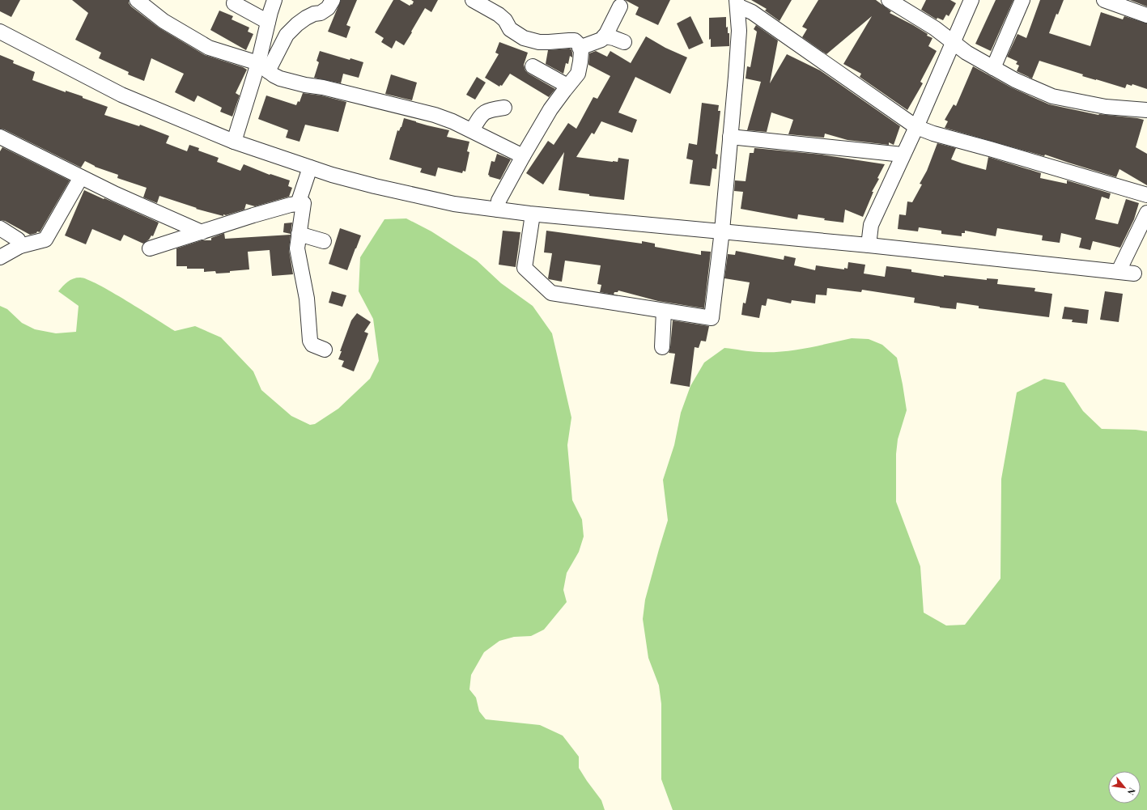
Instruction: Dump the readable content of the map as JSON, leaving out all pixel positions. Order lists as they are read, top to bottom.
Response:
{
  "north": "bottom right"
}
